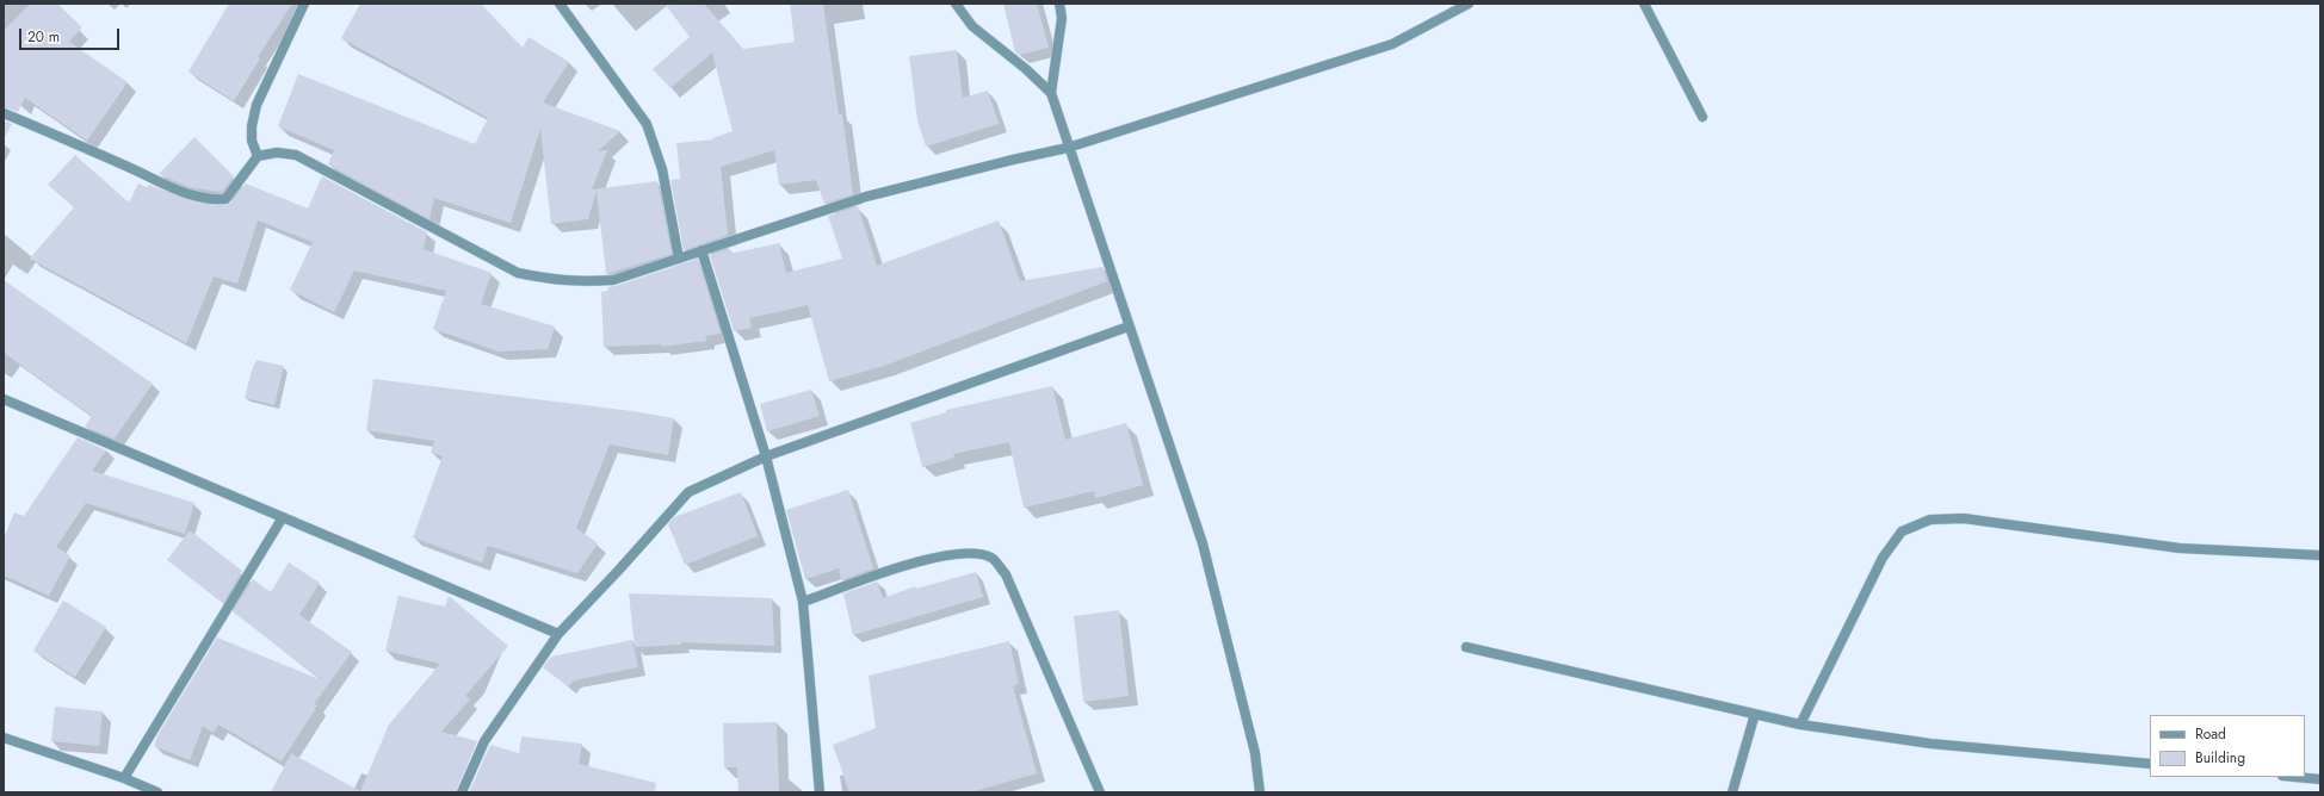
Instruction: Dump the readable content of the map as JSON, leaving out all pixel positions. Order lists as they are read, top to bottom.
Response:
{
  "legend": ["Road", "Building"],
  "scale_bar": "20 m"
}
